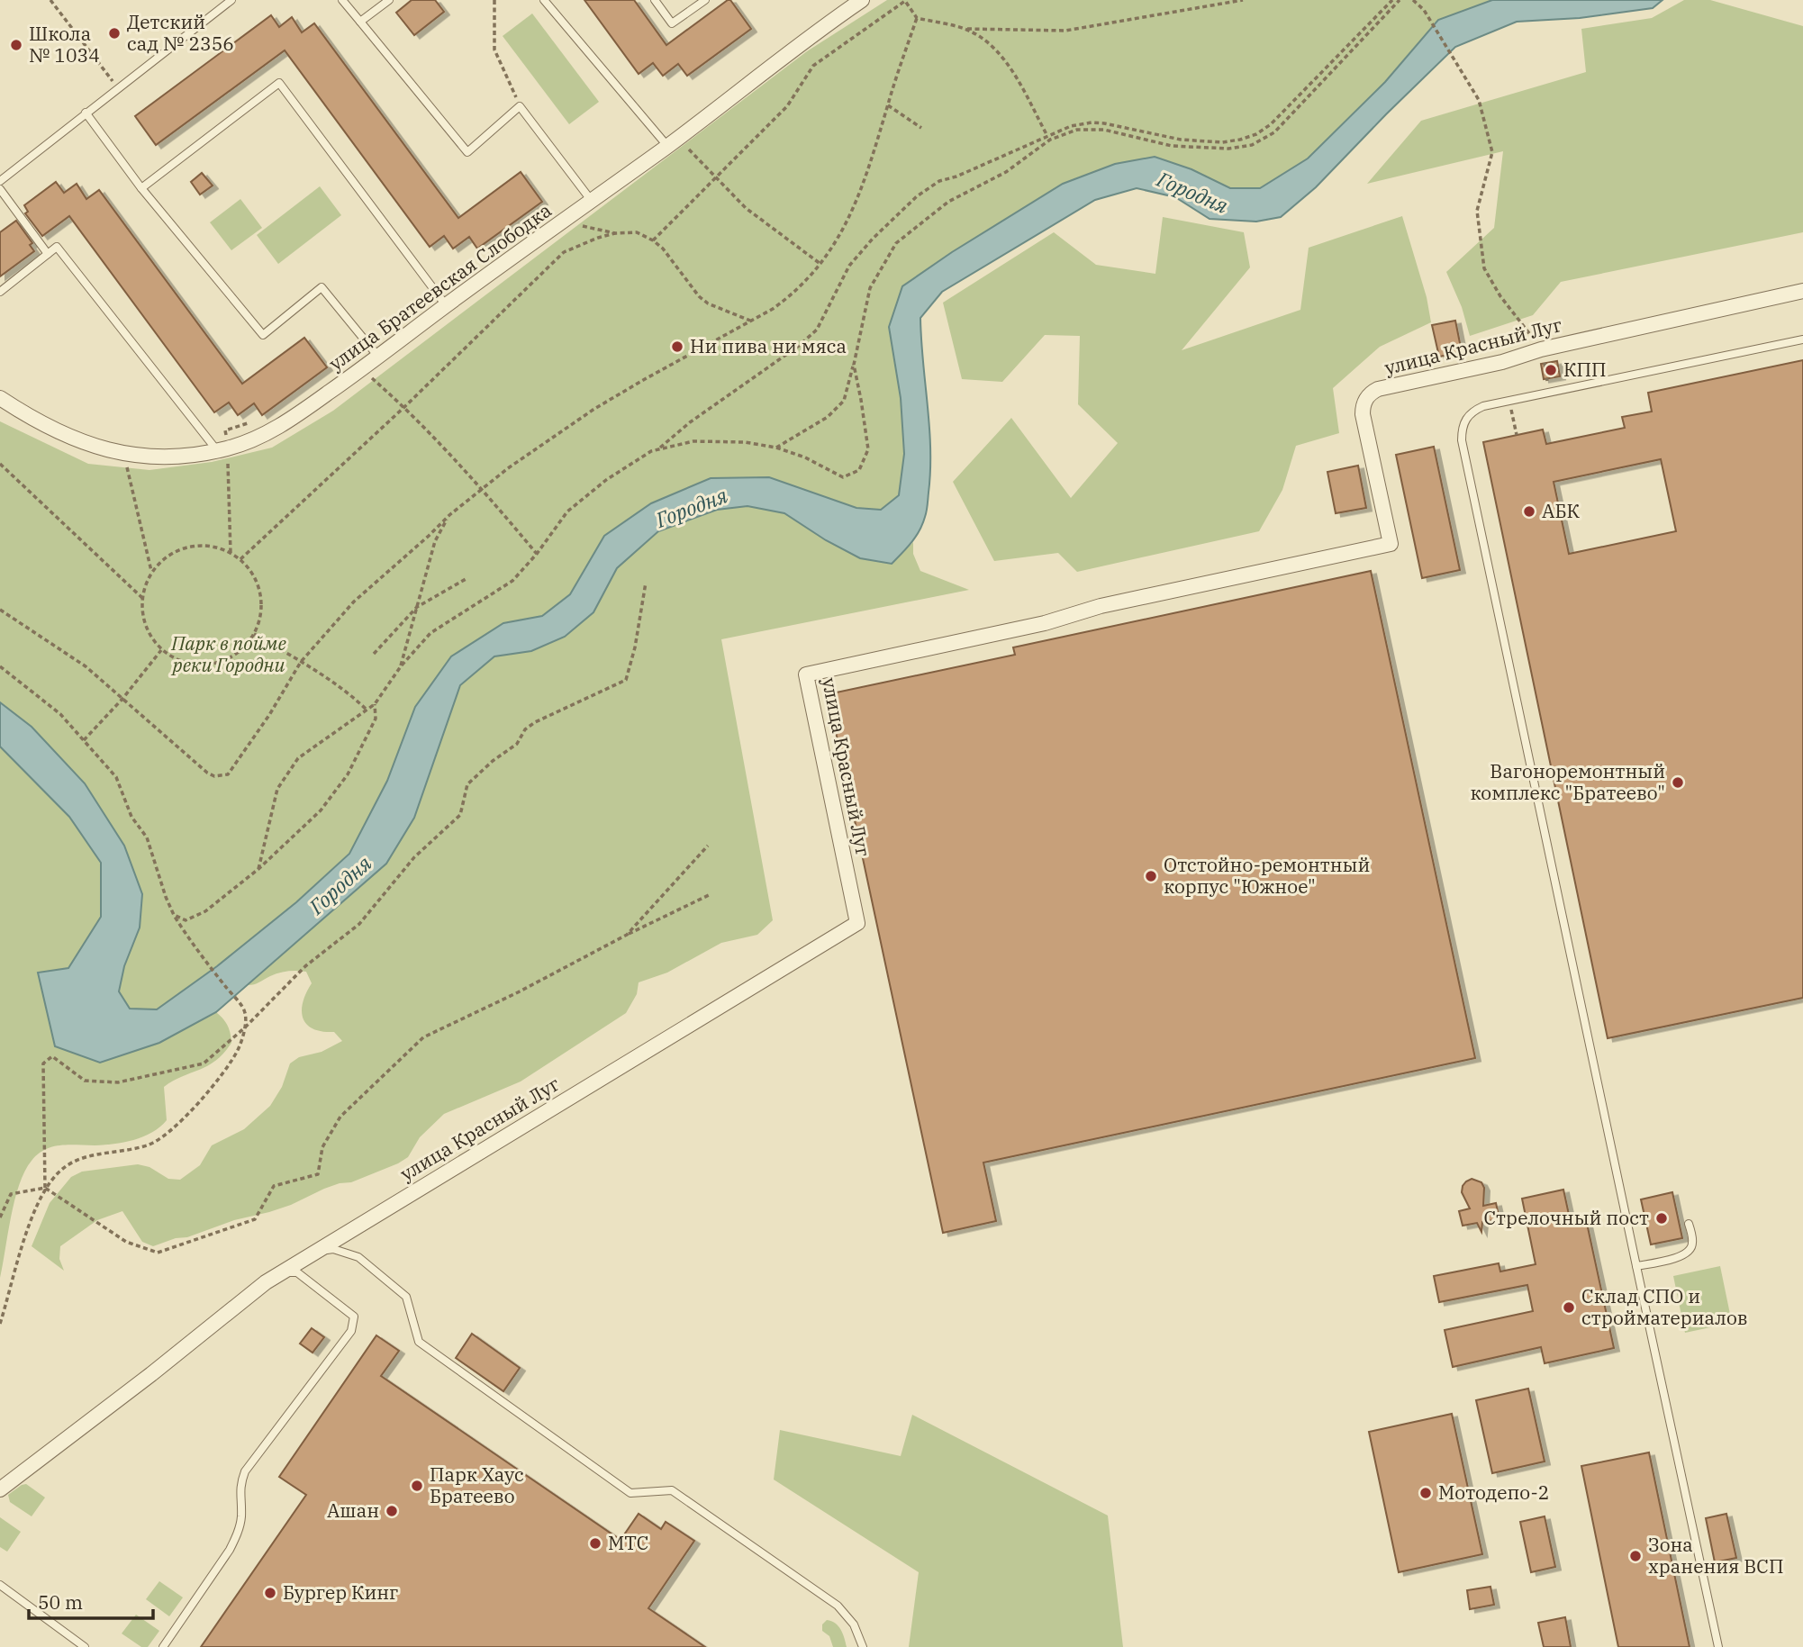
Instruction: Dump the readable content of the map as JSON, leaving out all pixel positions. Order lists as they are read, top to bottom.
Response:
{
  "streets": {
    "street": ["улица Братеевская Слободка", "улица Красный Луг"]
  },
  "water": ["Городня"],
  "parks": ["Парк в пойме реки Городни"],
  "places": [
    "Детский сад № 2356",
    "Школа № 1034",
    "Ни пива ни мяса",
    "КПП",
    "АБК",
    "Вагоноремонтный комплекс \"Братеево\"",
    "Отстойно-ремонтный корпус \"Южное\"",
    "Стрелочный пост",
    "Склад СПО и стройматериалов",
    "Парк Хаус Братеево",
    "Мотодепо-2",
    "Ашан",
    "МТС",
    "Зона хранения ВСП",
    "Бургер Кинг"
  ],
  "scale_bar": "50 m"
}
